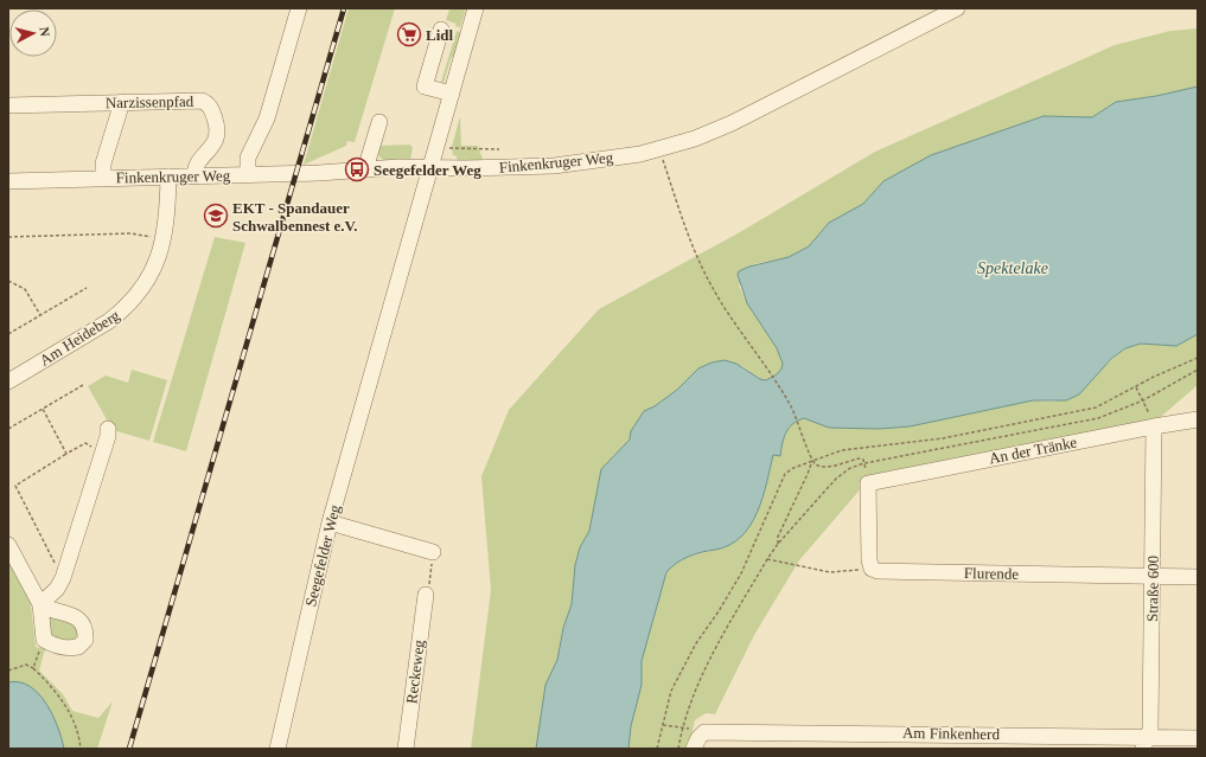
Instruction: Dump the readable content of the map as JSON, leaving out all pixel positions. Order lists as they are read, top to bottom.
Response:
{
  "streets": {
    "street": [
      "Narzissenpfad",
      "Finkenkruger Weg",
      "Am Heideberg",
      "An der Tränke",
      "Seegefelder Weg",
      "Flurende",
      "Straße 600",
      "Reckeweg",
      "Am Finkenherd"
    ]
  },
  "crossings": [
    ["Narzissenpfad", "Finkenkruger Weg"],
    ["Finkenkruger Weg", "Am Heideberg"],
    ["Finkenkruger Weg", "Seegefelder Weg"],
    ["An der Tränke", "Straße 600"],
    ["Flurende", "Straße 600"],
    ["Straße 600", "Am Finkenherd"]
  ],
  "water": ["Spektelake"],
  "places": {
    "supermarket": ["Lidl"],
    "bus stop": ["Seegefelder Weg"],
    "school or university": ["EKT - Spandauer Schwalbennest e.V."]
  },
  "north": "right"
}
